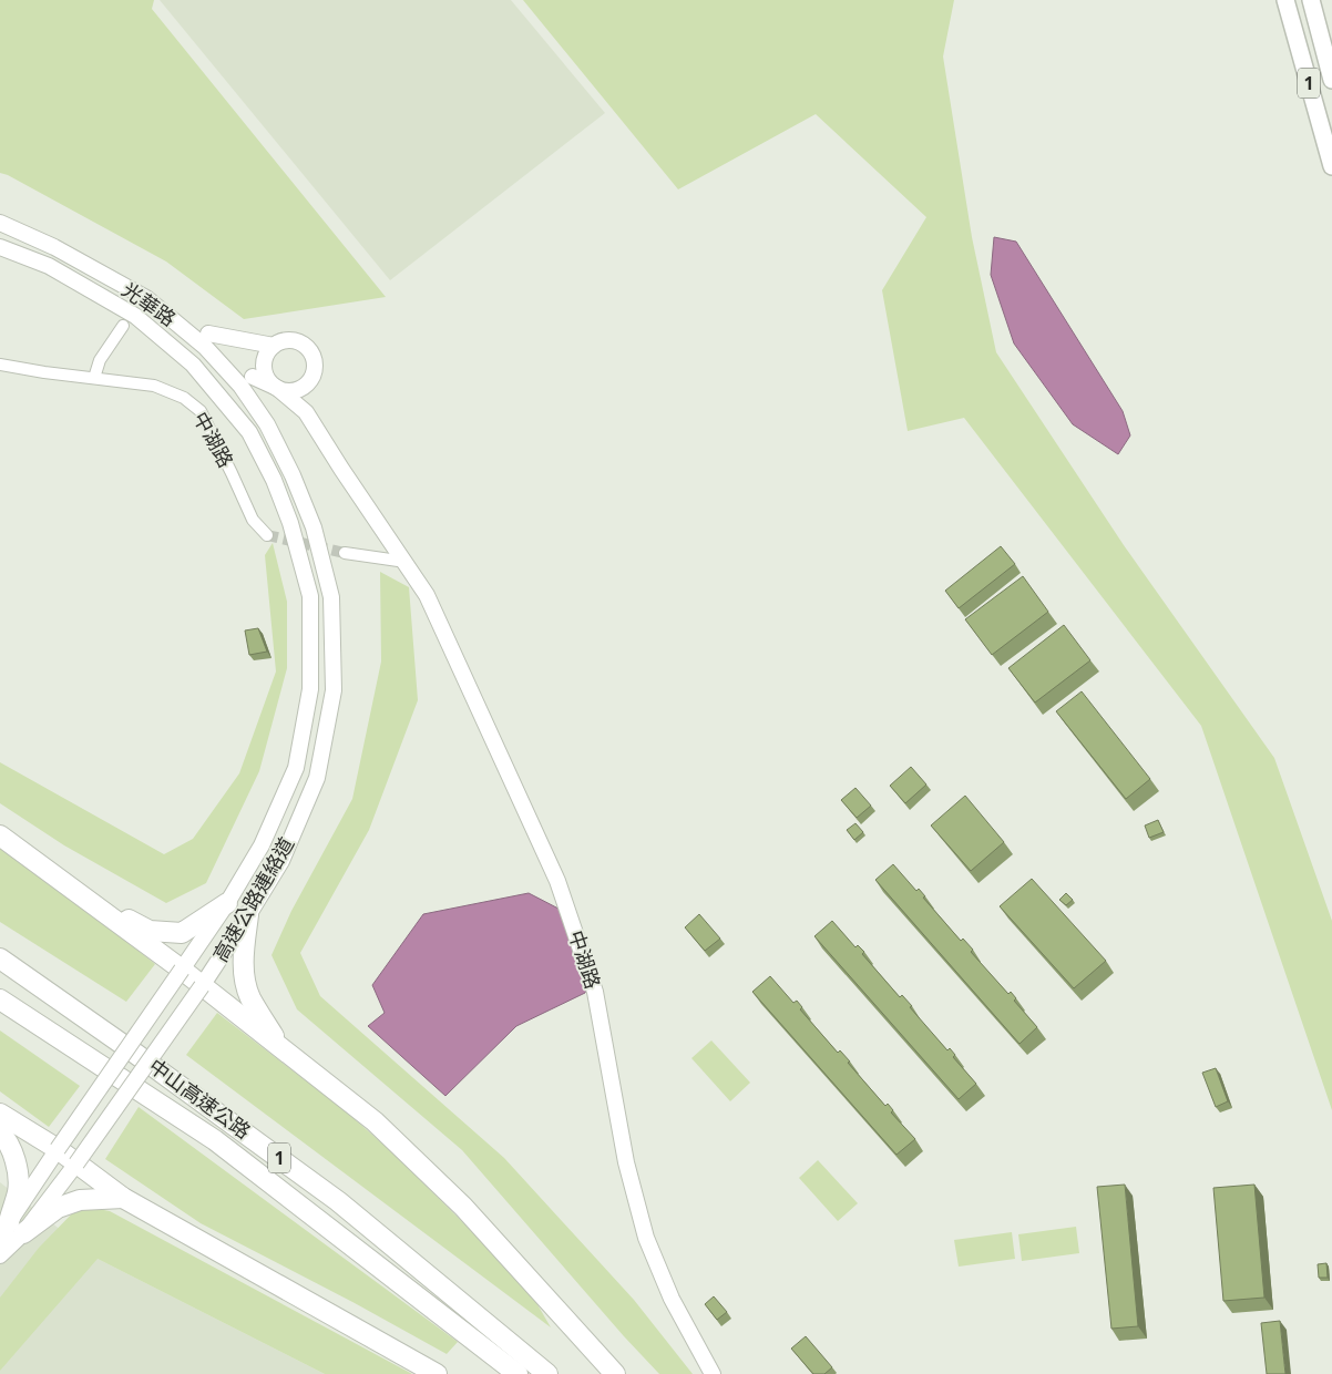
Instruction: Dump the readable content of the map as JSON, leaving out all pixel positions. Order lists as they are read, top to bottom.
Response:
{
  "streets": {
    "highway": ["1", "中山高速公路"],
    "street": ["光華路", "中湖路", "高速公路連絡道"]
  },
  "crossings": [
    ["光華路", "高速公路連絡道"]
  ]
}
